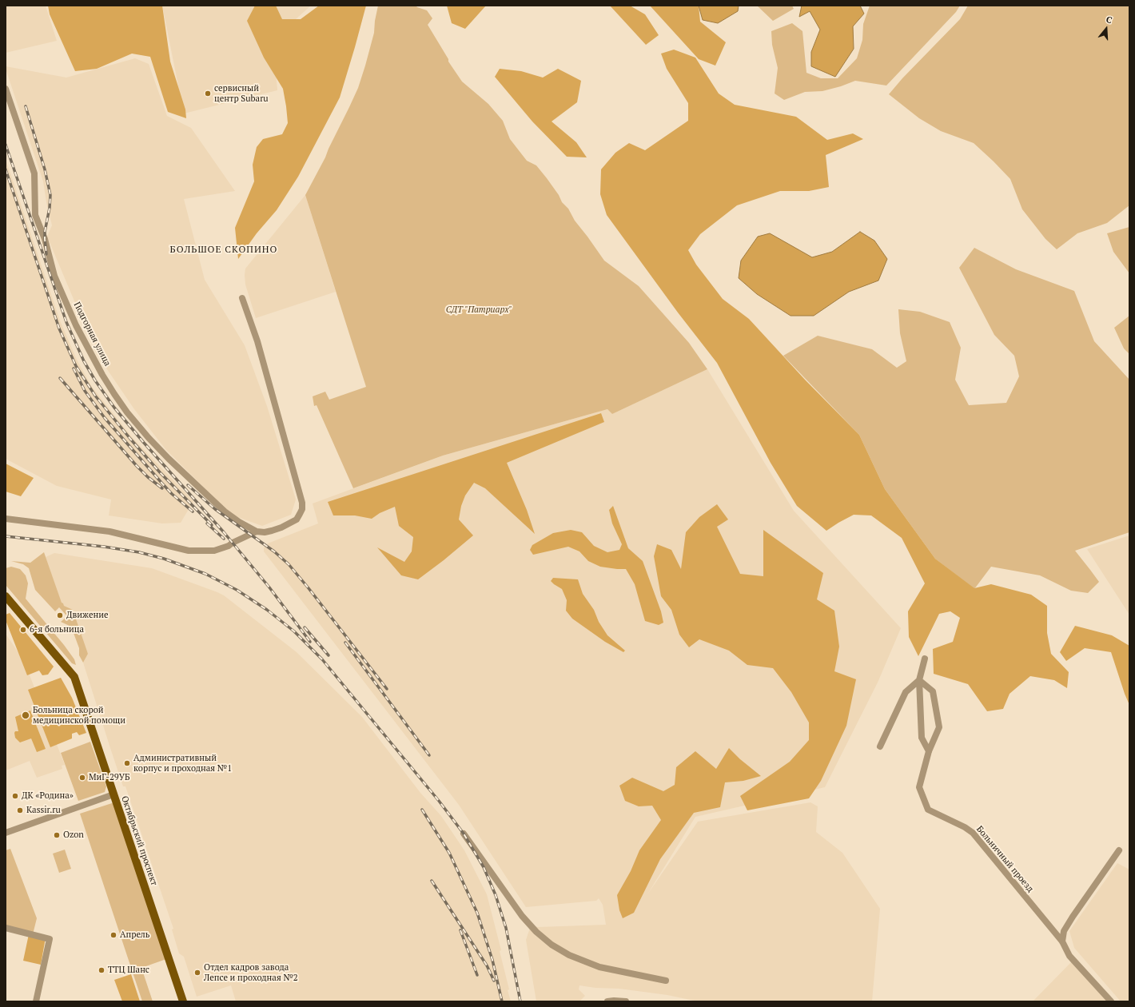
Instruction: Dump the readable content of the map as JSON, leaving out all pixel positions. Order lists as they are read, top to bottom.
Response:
{
  "streets": {
    "main road": ["Октябрьский проспект"],
    "street": ["Подгорная улица", "Больничный проезд"]
  },
  "districts": ["БОЛЬШОЕ СКОПИНО"],
  "parks": ["СДТ \"Патриарх\""],
  "places": [
    "сервисный центр Subaru",
    "Движение",
    "6-я больница",
    "Больница скорой медицинской помощи",
    "Административный корпус и проходная №1",
    "МиГ-29УБ",
    "ДК «Родина»",
    "Kassir.ru",
    "Ozon",
    "Апрель",
    "ТТЦ Шанс",
    "Отдел кадров завода Лепсе и проходная №2"
  ],
  "north": "top"
}
